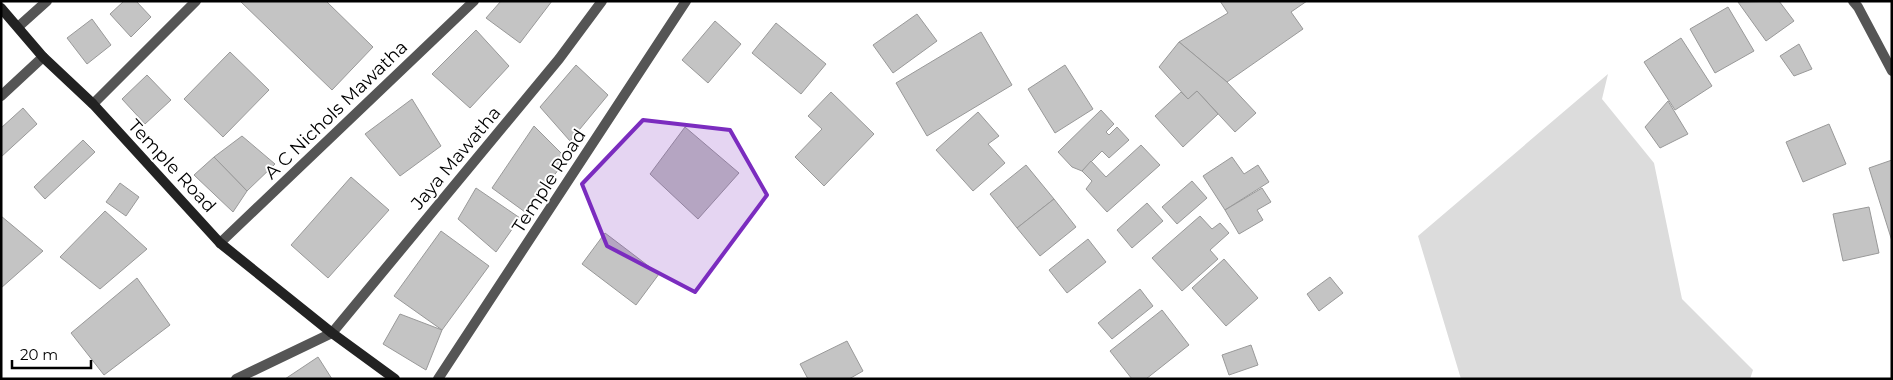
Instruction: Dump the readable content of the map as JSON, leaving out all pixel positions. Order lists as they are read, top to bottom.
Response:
{
  "streets": {
    "street": ["A C Nichols Mawatha", "Jaya Mawatha", "Temple Road"]
  },
  "crossings": [
    ["A C Nichols Mawatha", "Temple Road"],
    ["Jaya Mawatha", "Temple Road"]
  ],
  "scale_bar": "20 m"
}
